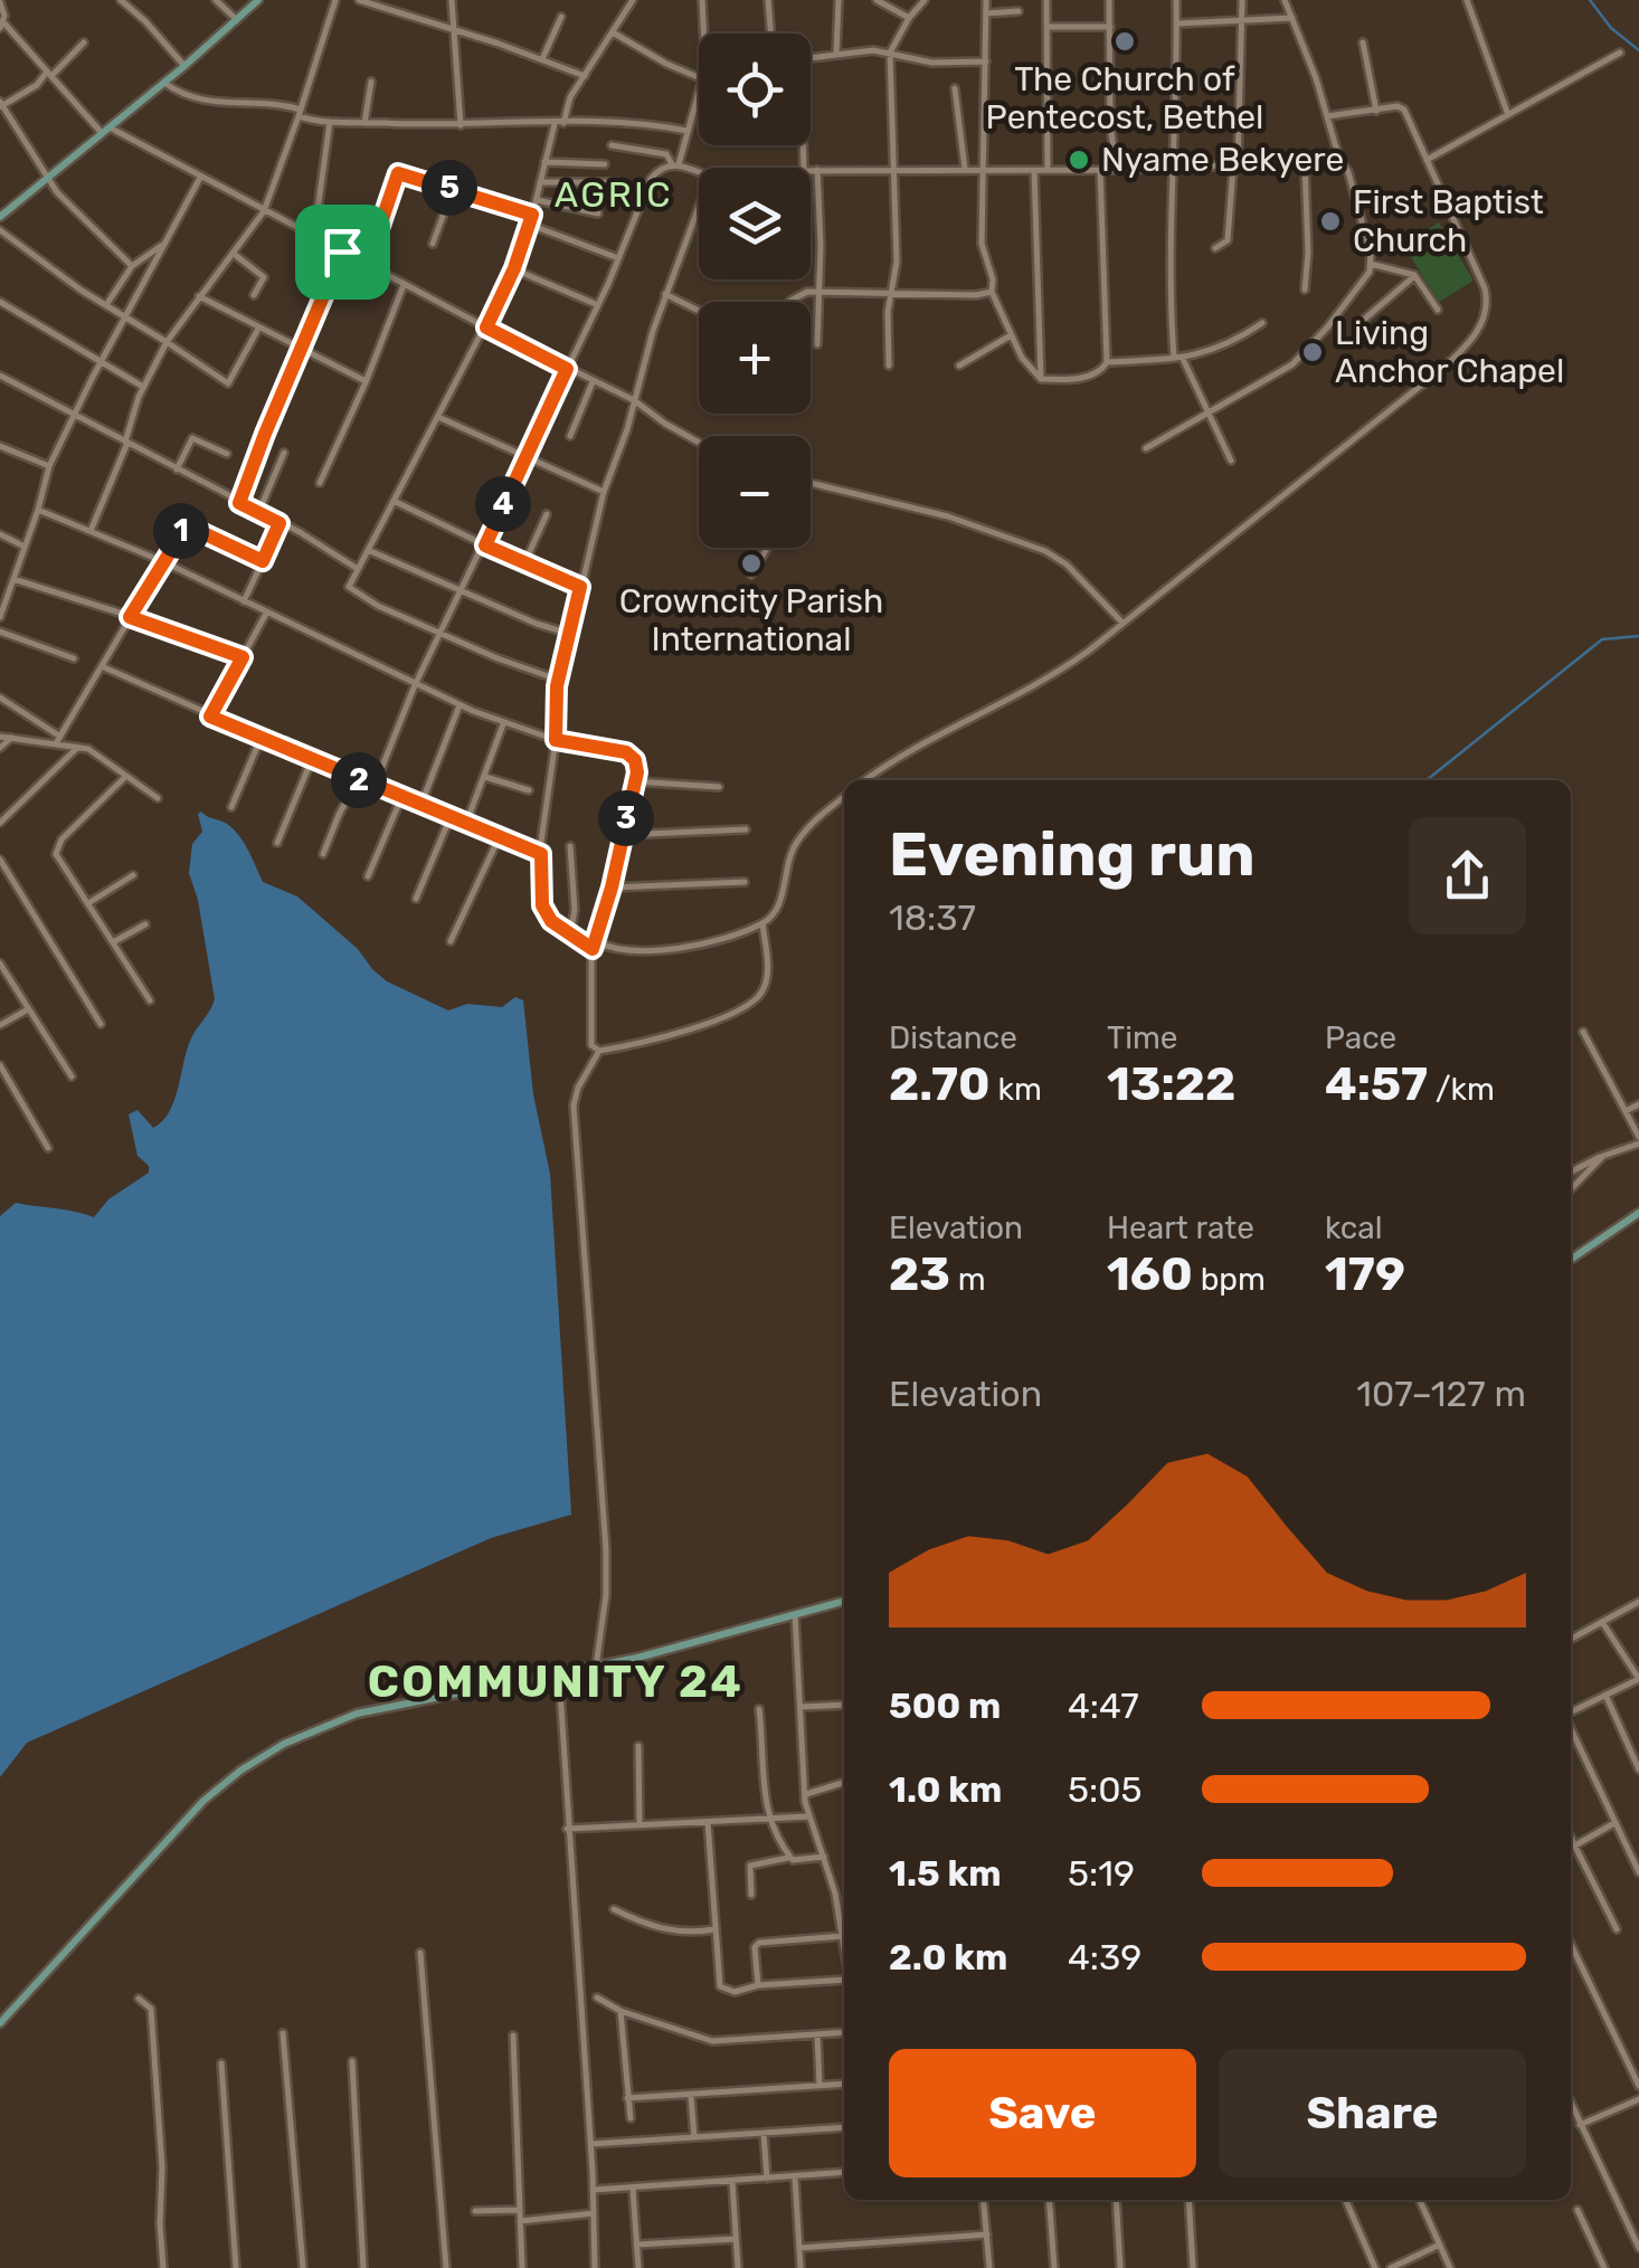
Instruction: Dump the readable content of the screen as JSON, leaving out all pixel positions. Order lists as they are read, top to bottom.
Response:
{
  "districts": ["AGRIC", "COMMUNITY 24"],
  "places": [
    "The Church of Pentecost, Bethel",
    "Nyame Bekyere",
    "First Baptist Church",
    "Living Anchor Chapel",
    "Crowncity Parish International"
  ],
  "page": {
    "map_buttons": ["+", "−"],
    "pins": [
      "5",
      "4",
      "1",
      "2",
      "3"
    ],
    "heading": ["Evening run", "18:37"],
    "stats": [
      ["Distance", "2.70 km"],
      ["Time", "13:22"],
      ["Pace", "4:57 /km"],
      ["Elevation", "23 m"],
      ["Heart rate", "160 bpm"],
      ["kcal", "179"]
    ],
    "chart": ["Elevation", "107–127 m"],
    "list": [
      {
        "name": "500 m",
        "note": "4:47"
      },
      {
        "name": "1.0 km",
        "note": "5:05"
      },
      {
        "name": "1.5 km",
        "note": "5:19"
      },
      {
        "name": "2.0 km",
        "note": "4:39"
      }
    ],
    "buttons": ["Save", "Share"]
  }
}
